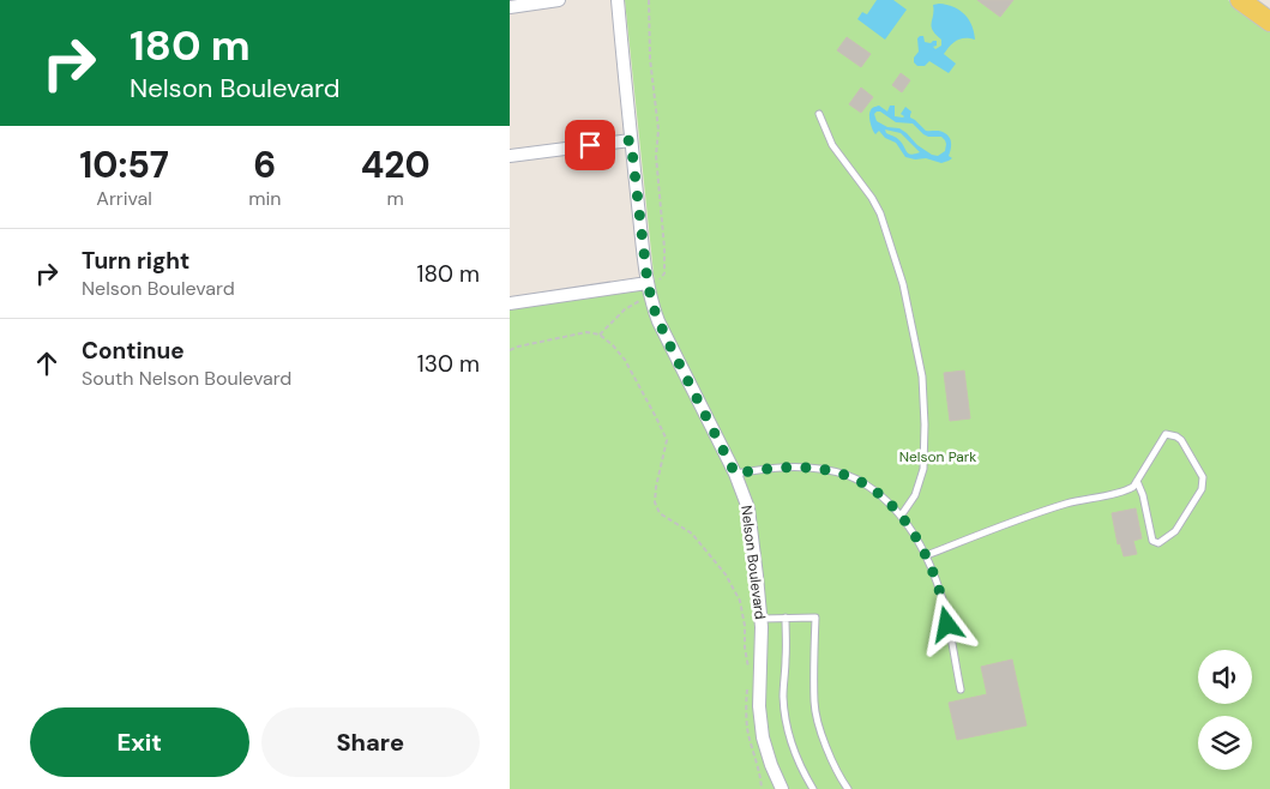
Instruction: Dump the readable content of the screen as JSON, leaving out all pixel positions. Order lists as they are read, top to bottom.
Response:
{
  "streets": {
    "street": ["Nelson Boulevard"]
  },
  "parks": ["Nelson Park"],
  "page": {
    "turn": ["180 m", "Nelson Boulevard"],
    "eta": [
      "10:57",
      "Arrival",
      "6",
      "min",
      "420",
      "m"
    ],
    "list": [
      {
        "name": "Turn right",
        "note": "Nelson Boulevard",
        "value": "180 m"
      },
      {
        "name": "Continue",
        "note": "South Nelson Boulevard",
        "value": "130 m"
      }
    ],
    "buttons": ["Exit", "Share"]
  }
}
